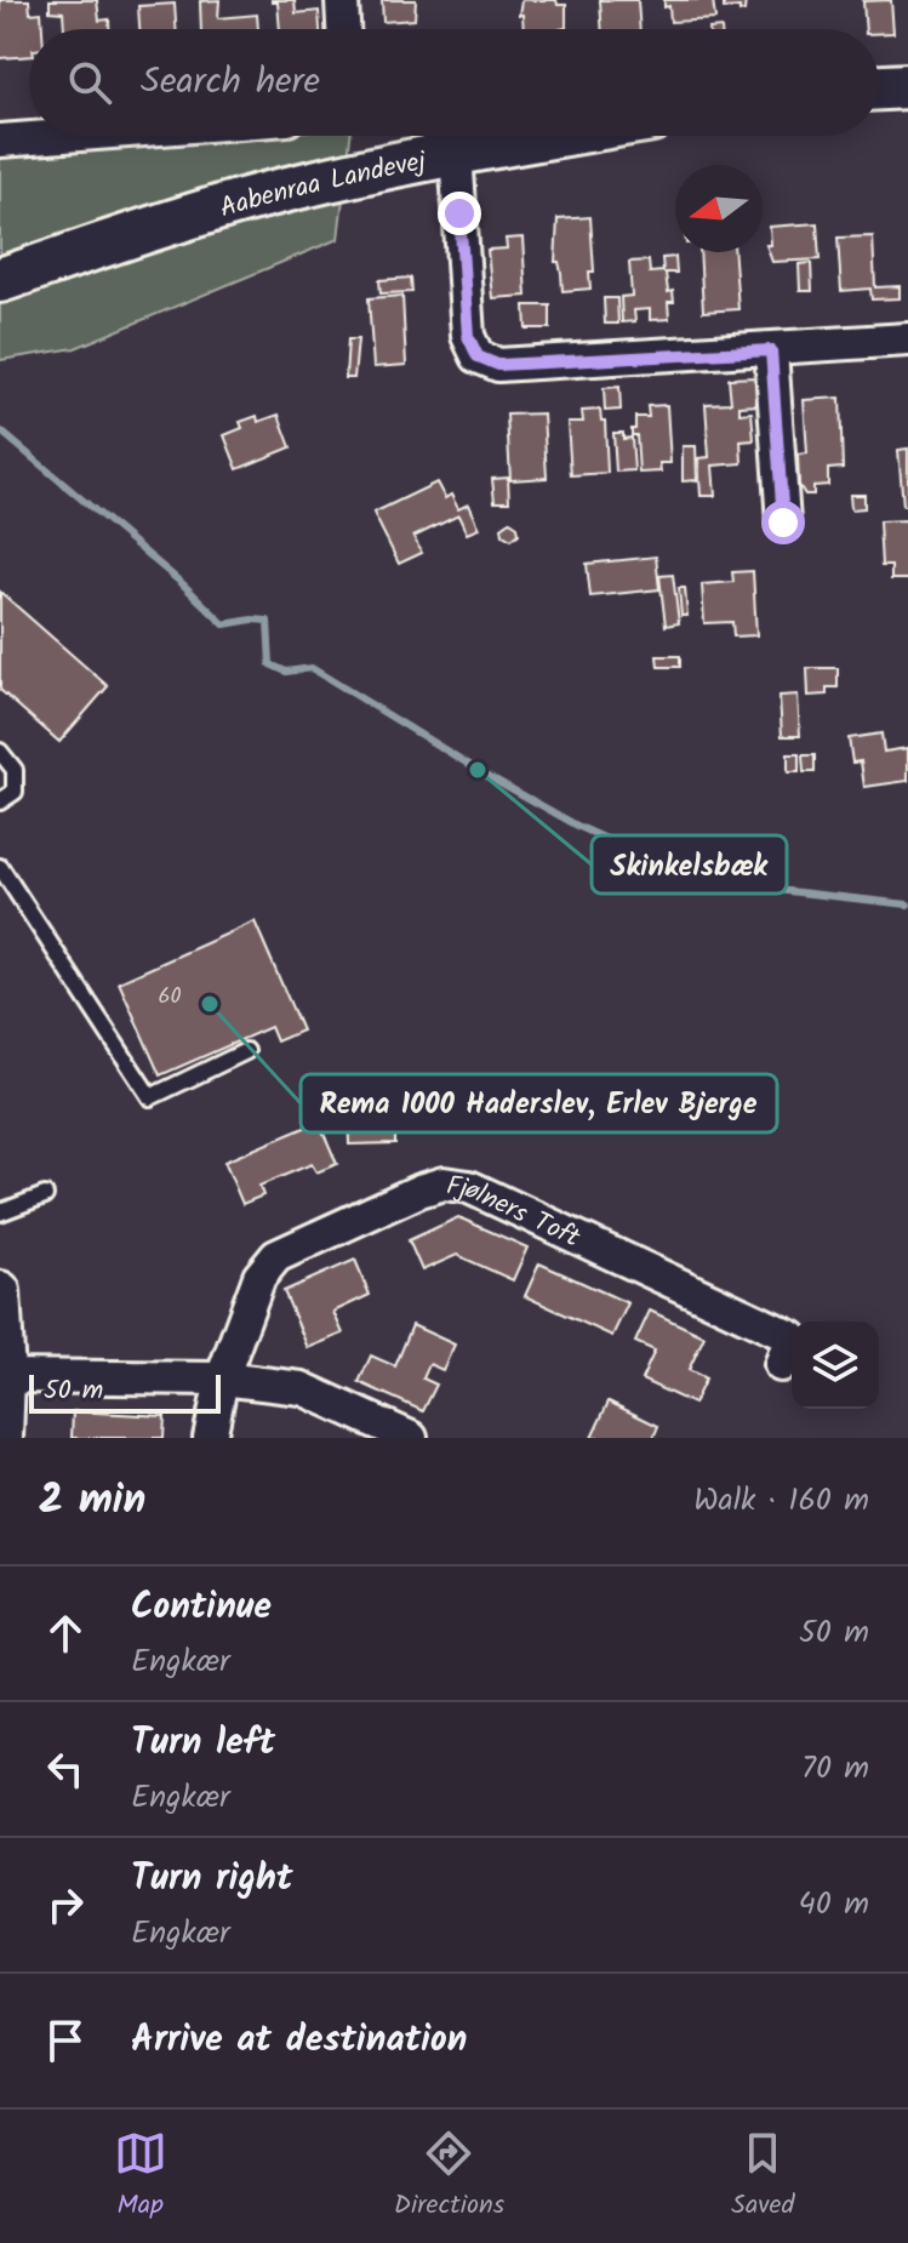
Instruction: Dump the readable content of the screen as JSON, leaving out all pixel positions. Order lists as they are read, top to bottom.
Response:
{
  "streets": {
    "main road": ["Aabenraa Landevej"],
    "street": ["Fjølners Toft"]
  },
  "places": ["Skinkelsbæk", "Rema 1000 Haderslev, Erlev Bjerge"],
  "house_numbers": ["60"],
  "scale_bar": "50 m",
  "north": "left",
  "page": {
    "search": "Search here",
    "scale": "50 m",
    "heading": ["2 min", "Walk · 160 m"],
    "list": [
      ["Continue", "Engkær", "50 m"],
      ["Turn left", "Engkær", "70 m"],
      ["Turn right", "Engkær", "40 m"],
      "Arrive at destination"
    ],
    "nav": ["Map", "Directions", "Saved"]
  }
}
